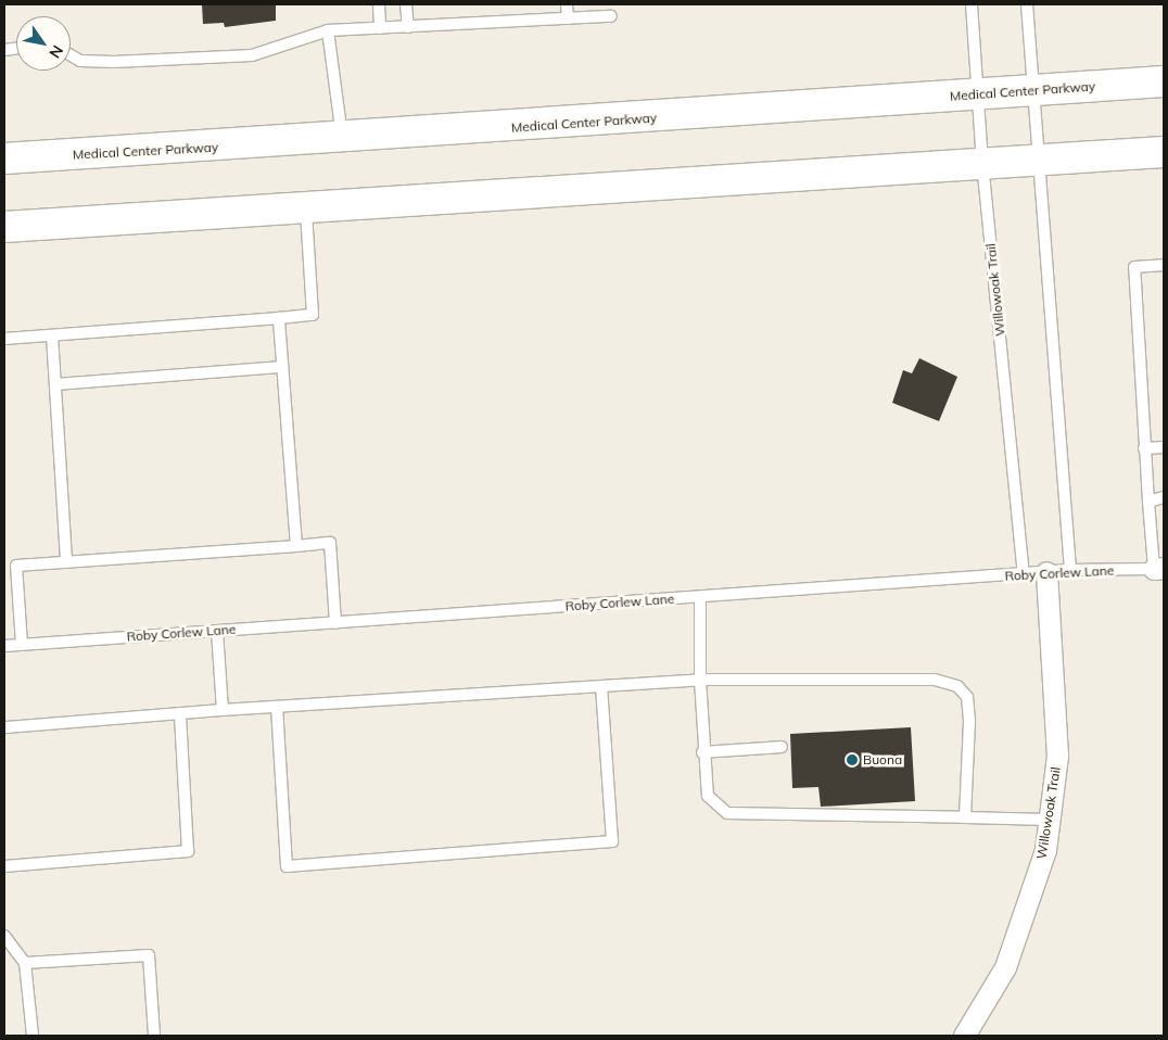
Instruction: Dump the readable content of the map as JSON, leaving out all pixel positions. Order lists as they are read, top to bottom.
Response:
{
  "streets": {
    "main road": ["Medical Center Parkway"],
    "street": ["Willowoak Trail"],
    "lane": ["Roby Corlew Lane"]
  },
  "crossings": [
    ["Medical Center Parkway", "Willowoak Trail"],
    ["Willowoak Trail", "Roby Corlew Lane"]
  ],
  "places": ["Buona"],
  "north": "bottom right"
}
